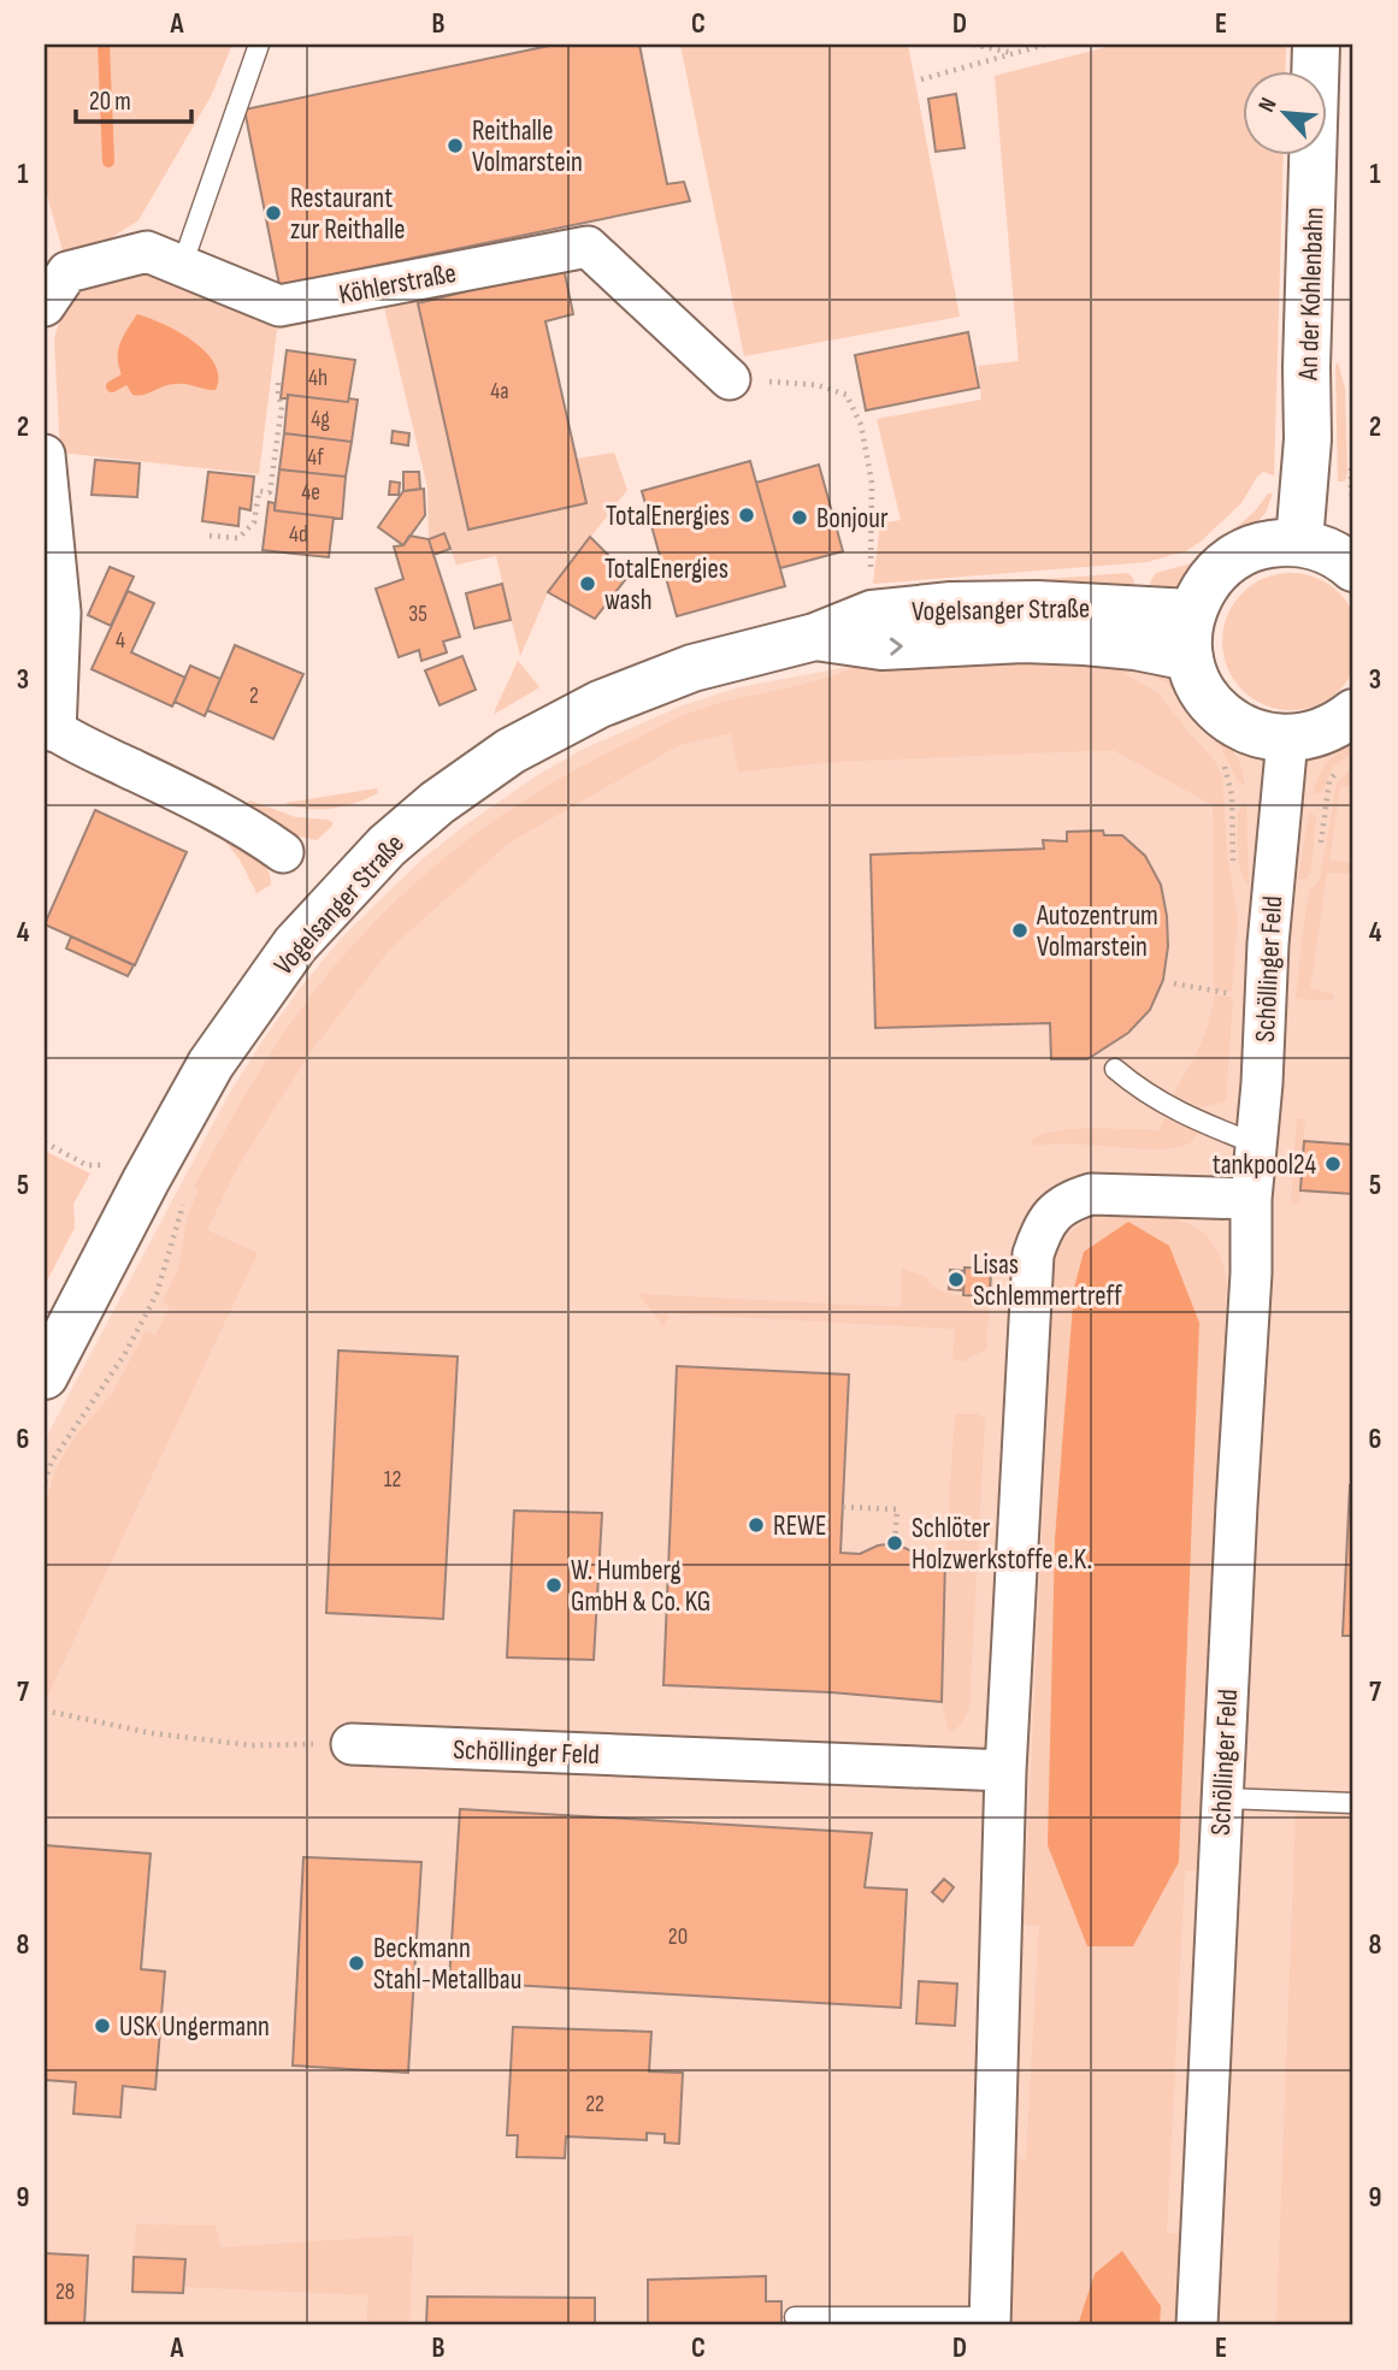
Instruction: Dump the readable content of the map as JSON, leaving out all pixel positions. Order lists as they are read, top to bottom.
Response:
{
  "streets": {
    "main road": ["An der Kohlenbahn", "Vogelsanger Straße"],
    "street": ["Köhlerstraße", "Schöllinger Feld"]
  },
  "places": [
    "Reithalle Volmarstein",
    "Restaurant zur Reithalle",
    "TotalEnergies",
    "Bonjour",
    "TotalEnergies wash",
    "Autozentrum Volmarstein",
    "tankpool24",
    "Lisas Schlemmertreff",
    "REWE",
    "Schlöter Holzwerkstoffe e.K.",
    "W. Humberg GmbH & Co. KG",
    "Beckmann Stahl-Metallbau",
    "USK Ungermann"
  ],
  "house_numbers": [
    "4h",
    "4a",
    "4g",
    "4f",
    "4e",
    "4d",
    "35",
    "4",
    "2",
    "12",
    "20",
    "22",
    "28"
  ],
  "scale_bar": "20 m",
  "north": "top left",
  "grid": {
    "columns": [
      "A",
      "B",
      "C",
      "D",
      "E"
    ],
    "rows": [
      "1",
      "2",
      "3",
      "4",
      "5",
      "6",
      "7",
      "8",
      "9"
    ]
  }
}
